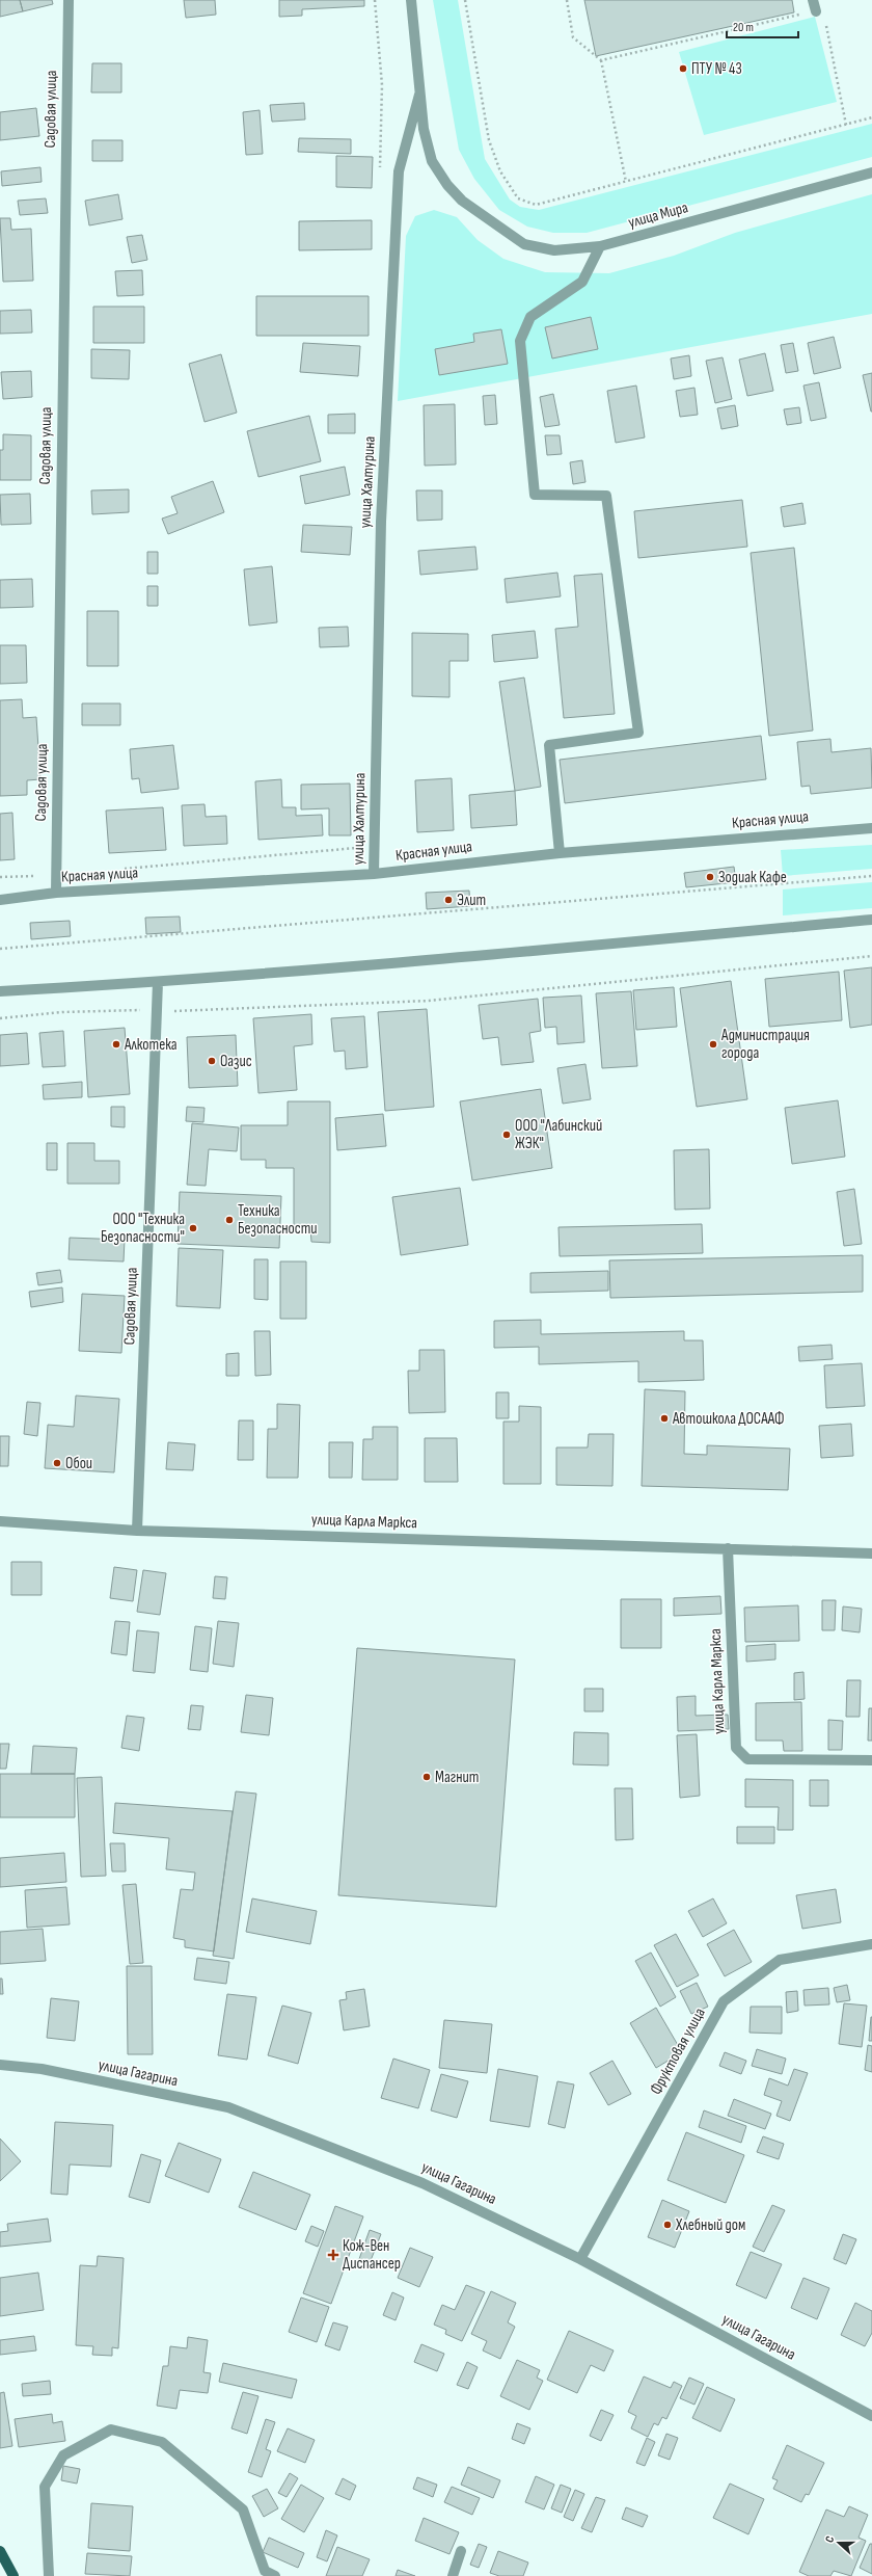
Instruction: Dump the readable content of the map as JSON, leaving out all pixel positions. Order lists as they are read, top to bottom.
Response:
{
  "streets": {
    "street": [
      "Садовая улица",
      "улица Мира",
      "улица Халтурина",
      "Красная улица",
      "улица Карла Маркса",
      "Фруктовая улица",
      "улица Гагарина"
    ]
  },
  "crossings": [
    ["Садовая улица", "Красная улица"],
    ["Садовая улица", "улица Карла Маркса"],
    ["улица Мира", "улица Халтурина"],
    ["улица Халтурина", "Красная улица"],
    ["Фруктовая улица", "улица Гагарина"]
  ],
  "places": {
    "other": [
      "ПТУ № 43",
      "Зодиак Кафе",
      "Элит",
      "Алкотека",
      "Администрация города",
      "Оазис",
      "ООО \"Лабинский ЖЭК\"",
      "Техника Безопасности",
      "ООО \"Техника Безопасности\"",
      "Автошкола ДОСААФ",
      "Обои",
      "Магнит",
      "Хлебный дом"
    ],
    "health": ["Кож-Вен Диспансер"]
  },
  "scale_bar": "20 m",
  "north": "left"
}
